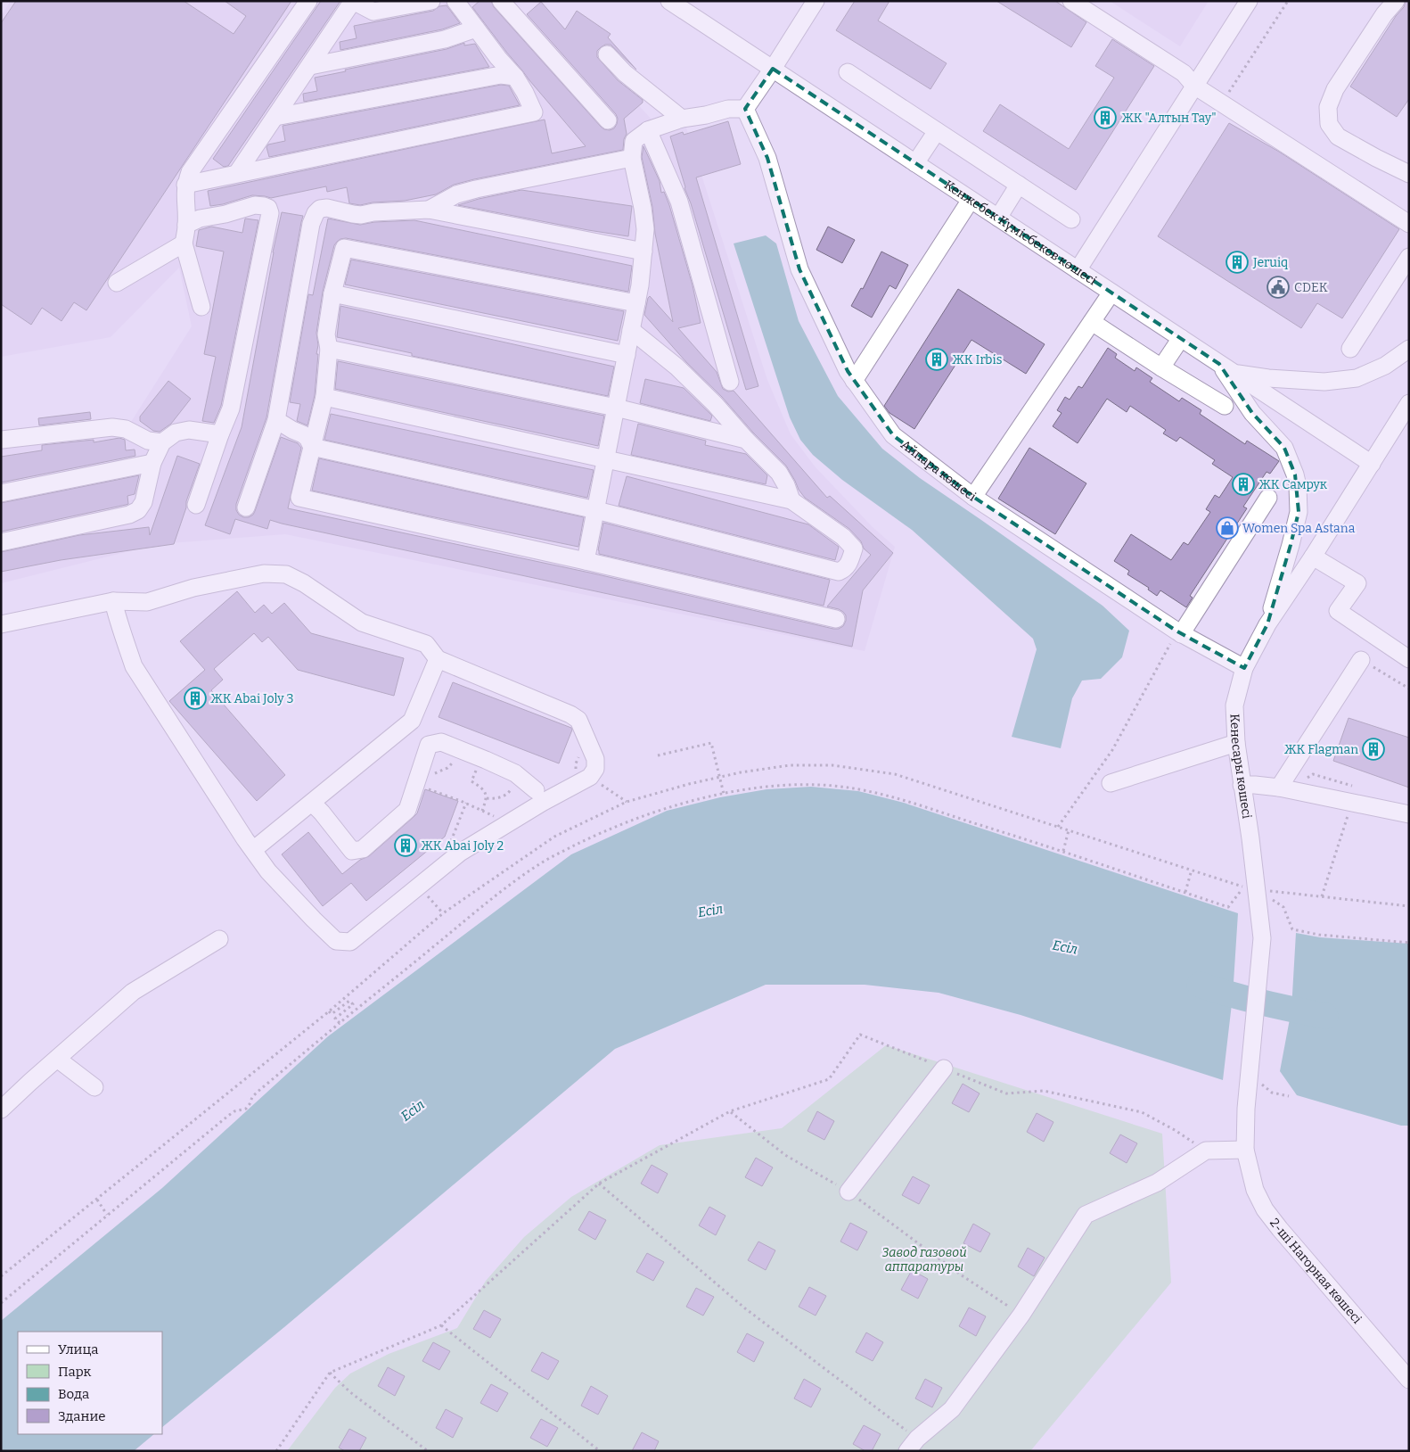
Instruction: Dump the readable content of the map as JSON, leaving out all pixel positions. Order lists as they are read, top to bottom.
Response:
{
  "streets": {
    "street": [
      "Кенжебек Күмісбеков көшесі",
      "Айпара көшесі",
      "Кенесары көшесі",
      "2-ші Нагорная көшесі"
    ]
  },
  "crossings": [
    ["Кенжебек Күмісбеков көшесі", "Кенесары көшесі"],
    ["Айпара көшесі", "Кенесары көшесі"],
    ["Кенесары көшесі", "2-ші Нагорная көшесі"]
  ],
  "water": ["Есіл"],
  "parks": ["Завод газовой аппаратуры"],
  "places": {
    "building": [
      "ЖК \"Алтын Тау\"",
      "Jeruiq",
      "ЖК Irbis",
      "ЖК Самрук",
      "ЖК Abai Joly 3",
      "ЖК Flagman",
      "ЖК Abai Joly 2"
    ],
    "public building": ["CDEK"],
    "shop": ["Women Spa Astana"]
  },
  "legend": [
    "Улица",
    "Парк",
    "Вода",
    "Здание"
  ]
}
